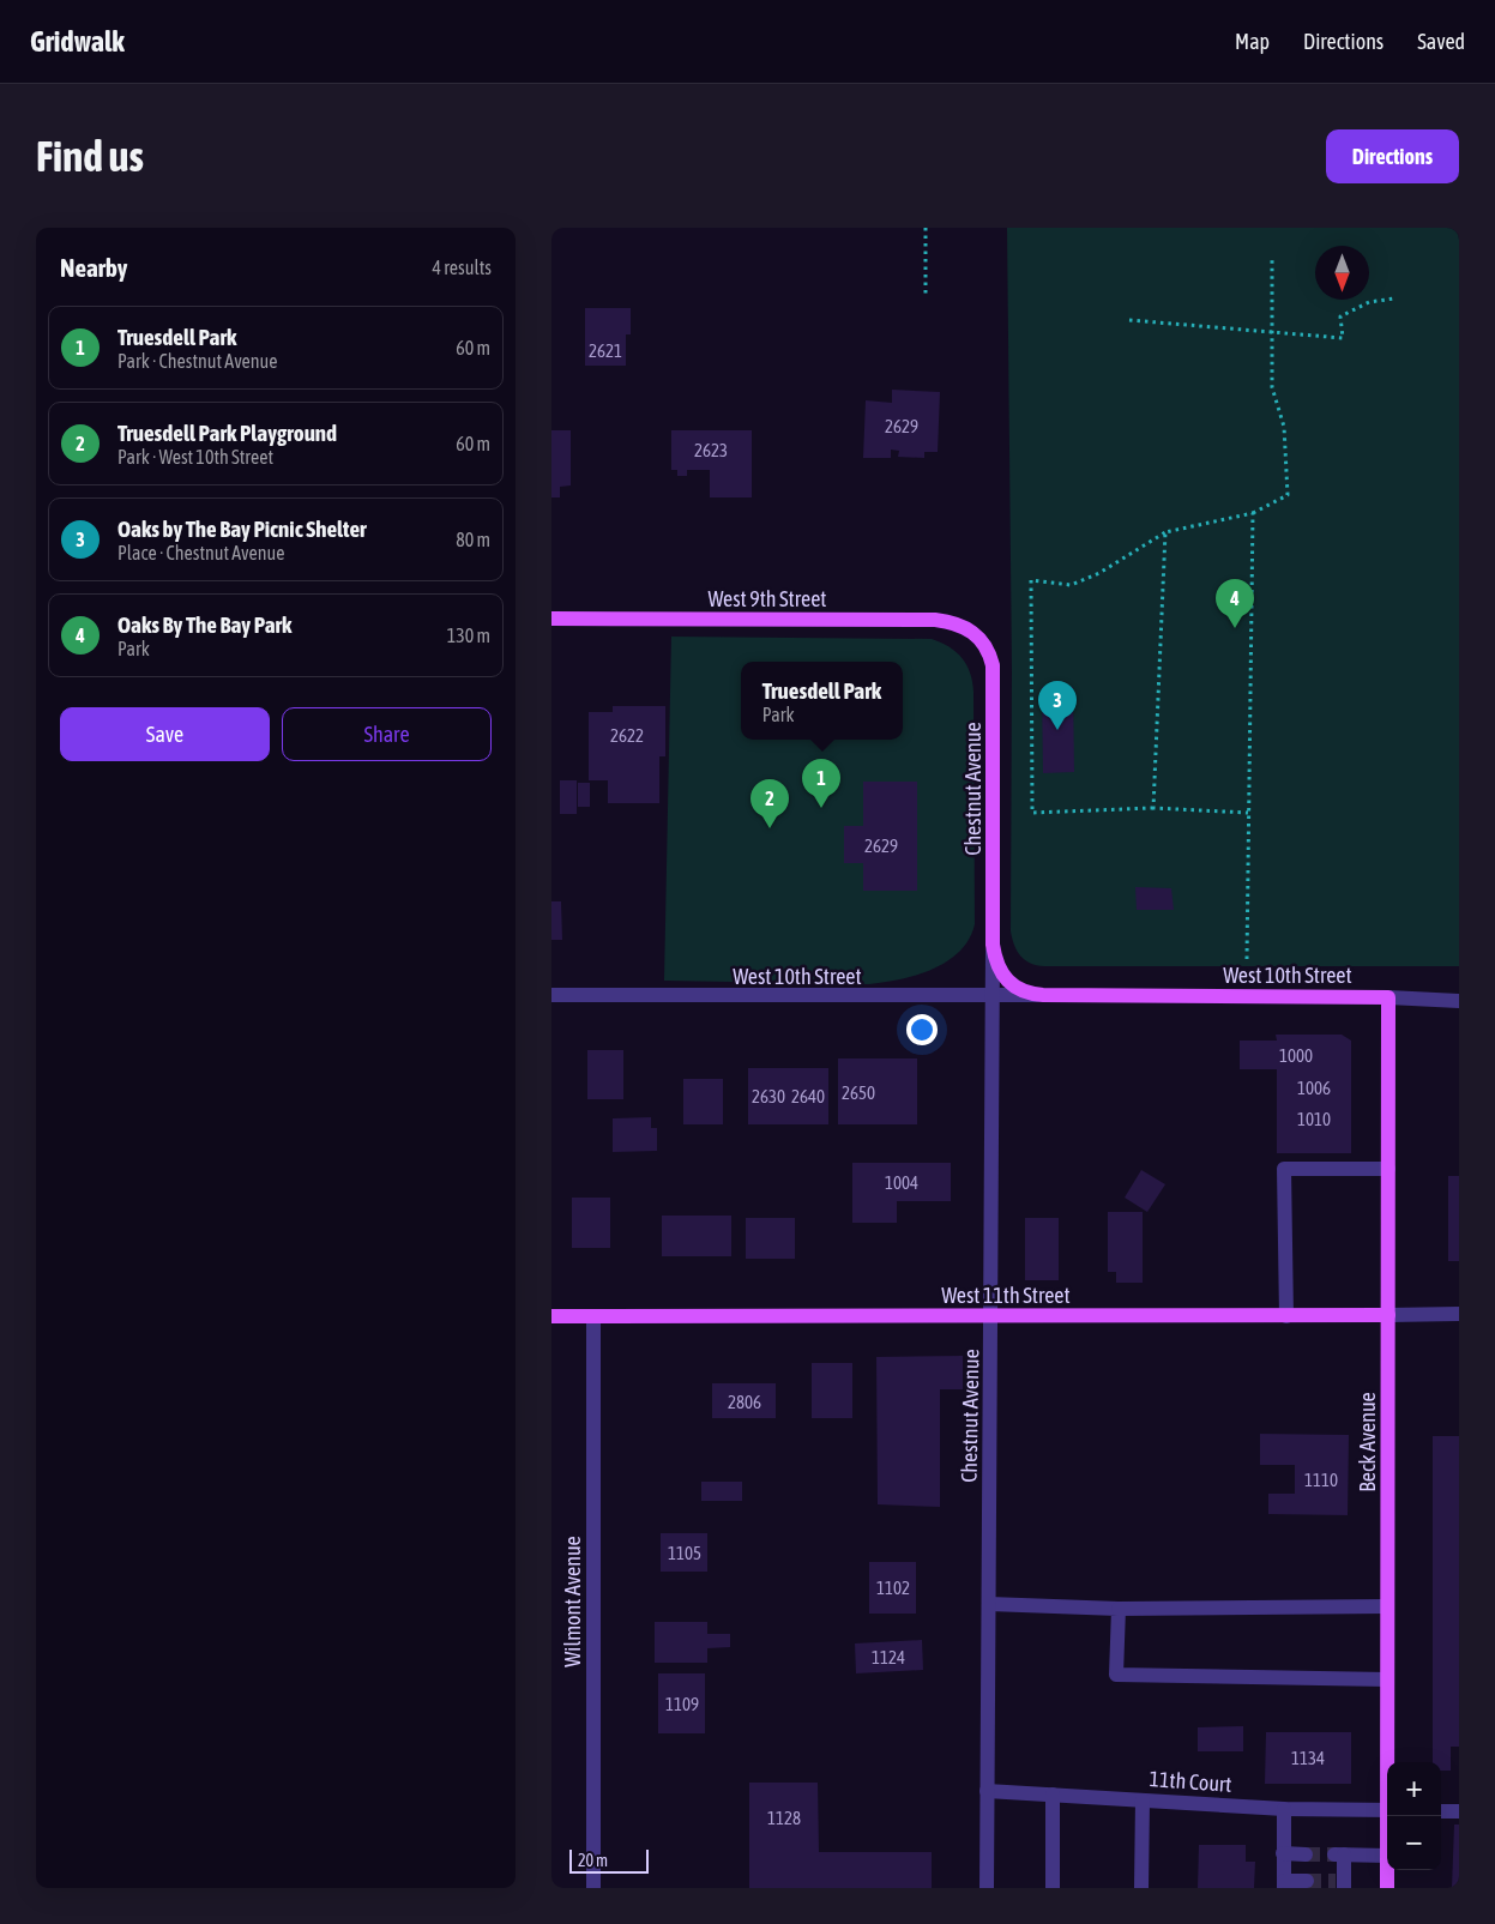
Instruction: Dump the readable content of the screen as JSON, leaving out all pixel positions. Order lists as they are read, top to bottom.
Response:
{
  "streets": {
    "main road": [
      "West 9th Street",
      "Chestnut Avenue",
      "West 10th Street",
      "West 11th Street",
      "Beck Avenue"
    ],
    "street": ["Wilmont Avenue", "11th Court"]
  },
  "crossings": [
    ["West 9th Street", "Chestnut Avenue"],
    ["Chestnut Avenue", "West 10th Street"],
    ["Chestnut Avenue", "West 11th Street"],
    ["Chestnut Avenue", "11th Court"],
    ["West 10th Street", "Beck Avenue"],
    ["West 11th Street", "Beck Avenue"],
    ["West 11th Street", "Wilmont Avenue"]
  ],
  "house_numbers": [
    "2621",
    "2629",
    "2623",
    "2622",
    "2629",
    "1000",
    "1006",
    "2650",
    "2630",
    "2640",
    "1010",
    "1004",
    "2806",
    "1110",
    "1105",
    "1102",
    "1124",
    "1109",
    "1134",
    "1128"
  ],
  "scale_bar": "20 m",
  "north": "bottom",
  "page": {
    "header": "Gridwalk",
    "nav": ["Map", "Directions", "Saved"],
    "buttons": [
      "Directions",
      ["Save", "Share"]
    ],
    "title": "Find us",
    "heading": ["Nearby", "4 results"],
    "list": [
      {
        "mark": "1",
        "name": "Truesdell Park",
        "note": "Park · Chestnut Avenue",
        "value": "60 m"
      },
      {
        "mark": "2",
        "name": "Truesdell Park Playground",
        "note": "Park · West 10th Street",
        "value": "60 m"
      },
      {
        "mark": "3",
        "name": "Oaks by The Bay Picnic Shelter",
        "note": "Place · Chestnut Avenue",
        "value": "80 m"
      },
      {
        "mark": "4",
        "name": "Oaks By The Bay Park",
        "note": "Park",
        "value": "130 m"
      }
    ],
    "pins": [
      "4",
      "3",
      "1",
      "2"
    ],
    "popup": ["Truesdell Park", "Park"],
    "map_buttons": ["+", "−"],
    "scale": "20 m"
  }
}
